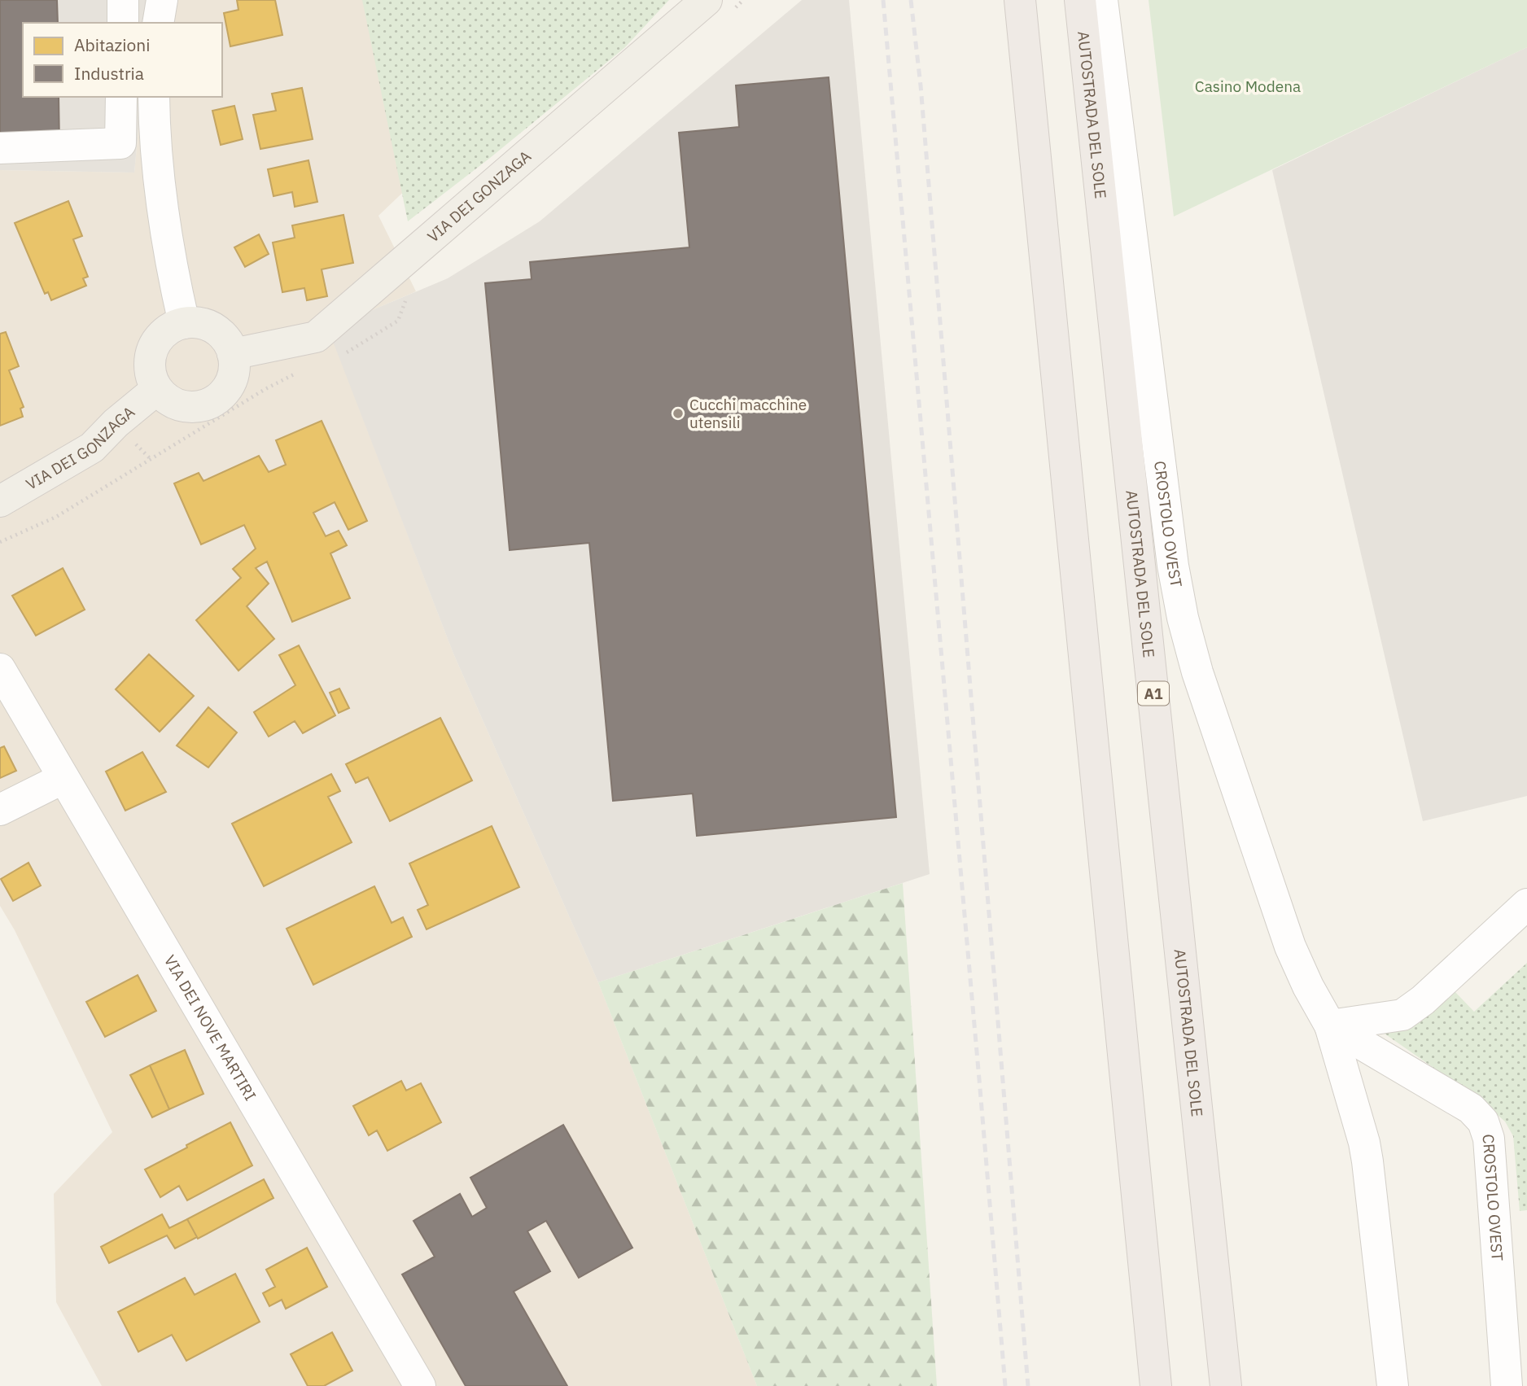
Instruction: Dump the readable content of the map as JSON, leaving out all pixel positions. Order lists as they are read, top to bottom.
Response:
{
  "streets": {
    "highway": ["AUTOSTRADA DEL SOLE", "A1"],
    "main road": ["VIA DEI GONZAGA"],
    "street": ["CROSTOLO OVEST", "VIA DEI NOVE MARTIRI"]
  },
  "parks": ["Casino Modena"],
  "places": ["Cucchi macchine utensili"],
  "legend": ["Abitazioni", "Industria"]
}
